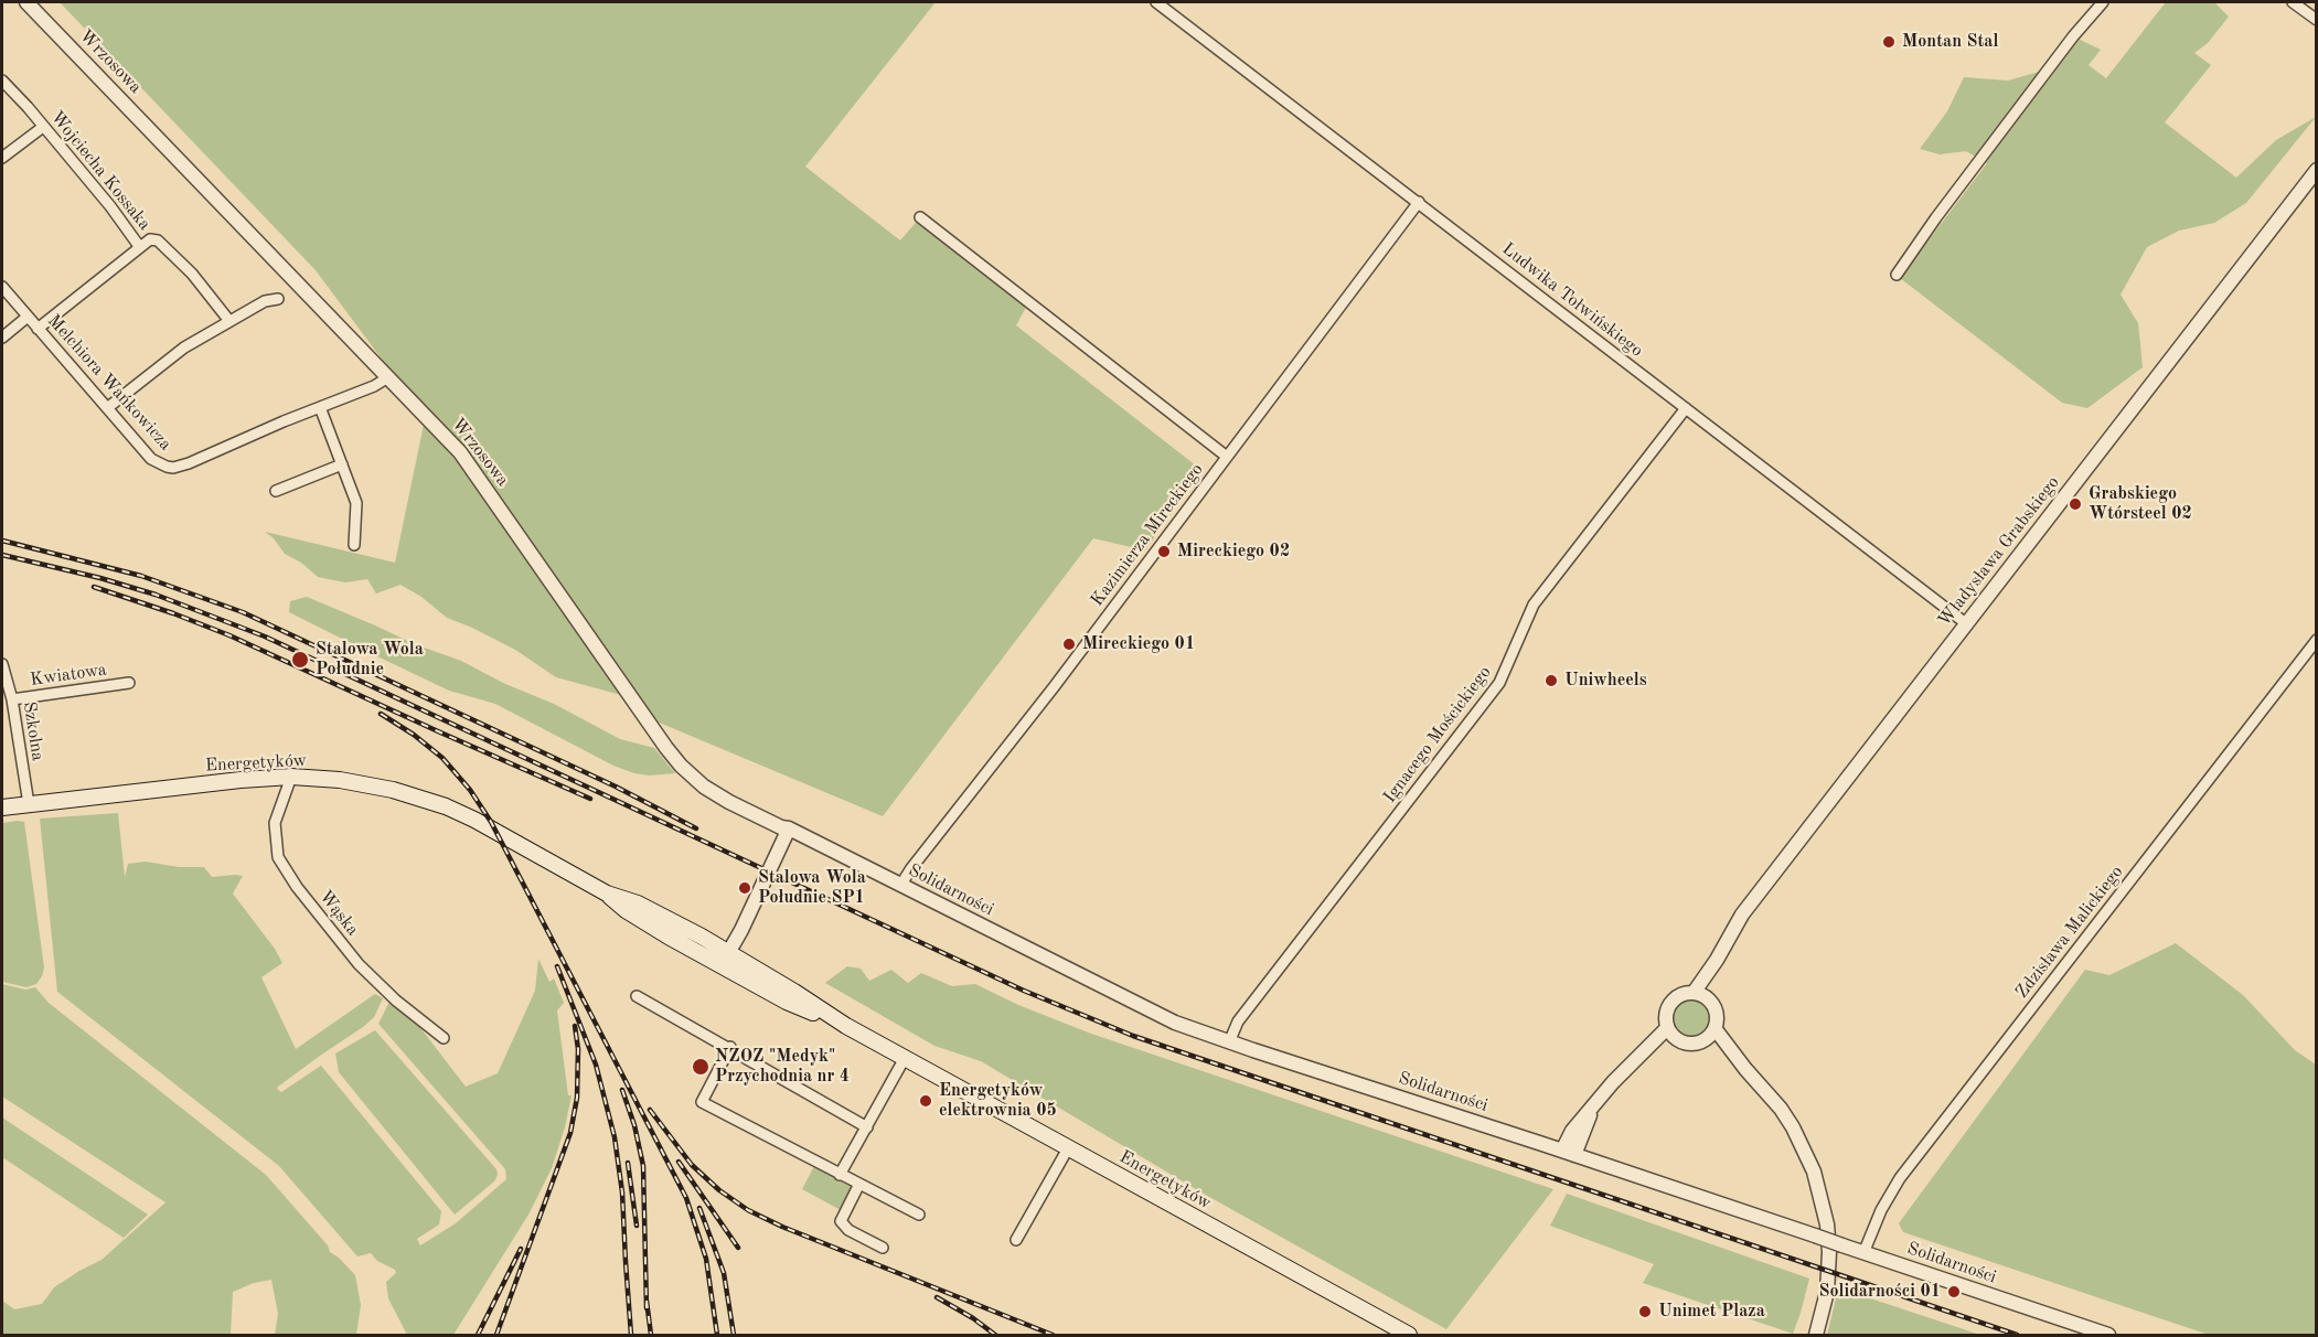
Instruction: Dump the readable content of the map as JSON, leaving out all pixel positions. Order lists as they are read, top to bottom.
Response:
{
  "streets": {
    "main road": ["Energetyków"],
    "street": [
      "Wrzosowa",
      "Wojciecha Kossaka",
      "Ludwika Tołwińskiego",
      "Melchiora Wańkowicza",
      "Kazimierza Mireckiego",
      "Władysława Grabskiego",
      "Kwiatowa",
      "Szkolna",
      "Ignacego Mościckiego",
      "Solidarności",
      "Wąska",
      "Zdzisława Malickiego"
    ]
  },
  "crossings": [
    ["Wrzosowa", "Melchiora Wańkowicza"],
    ["Wrzosowa", "Solidarności"],
    ["Ludwika Tołwińskiego", "Kazimierza Mireckiego"],
    ["Ludwika Tołwińskiego", "Władysława Grabskiego"],
    ["Ludwika Tołwińskiego", "Ignacego Mościckiego"],
    ["Kazimierza Mireckiego", "Solidarności"],
    ["Kwiatowa", "Szkolna"],
    ["Szkolna", "Energetyków"],
    ["Ignacego Mościckiego", "Solidarności"],
    ["Energetyków", "Wąska"],
    ["Solidarności", "Zdzisława Malickiego"]
  ],
  "places": [
    "Montan Stal",
    "Grabskiego Wtórsteel 02",
    "Mireckiego 02",
    "Mireckiego 01",
    "Stalowa Wola Południe",
    "Uniwheels",
    "Stalowa Wola Południe SP1",
    "NZOZ \"Medyk\" Przychodnia nr 4",
    "Energetyków elektrownia 05",
    "Solidarności 01",
    "Unimet Plaza"
  ]
}
